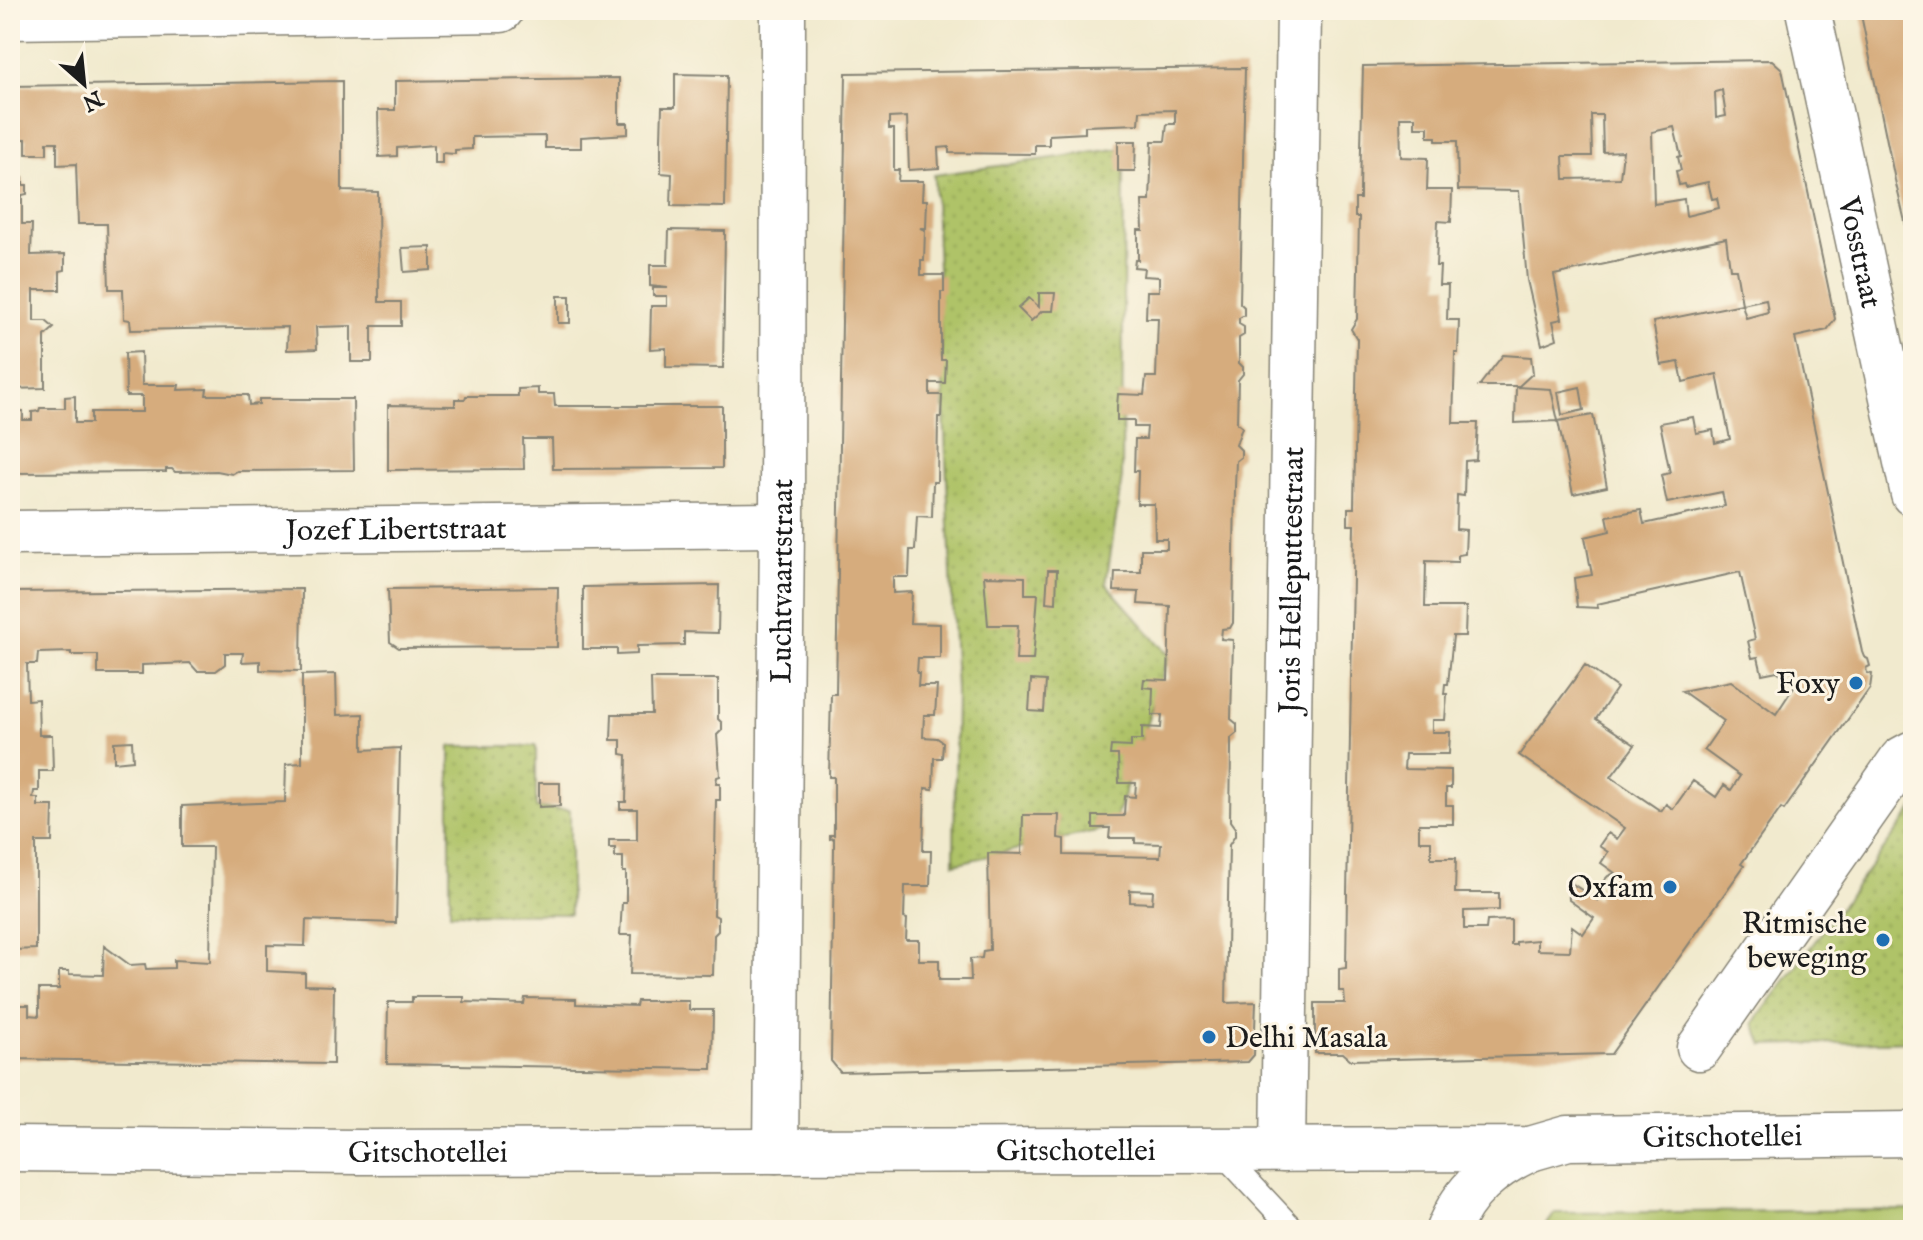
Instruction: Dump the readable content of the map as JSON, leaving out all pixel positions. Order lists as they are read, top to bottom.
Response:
{
  "streets": {
    "street": [
      "Vosstraat",
      "Jozef Libertstraat",
      "Joris Helleputtestraat",
      "Luchtvaartstraat",
      "Gitschotellei"
    ]
  },
  "crossings": [
    ["Jozef Libertstraat", "Luchtvaartstraat"],
    ["Joris Helleputtestraat", "Gitschotellei"],
    ["Luchtvaartstraat", "Gitschotellei"]
  ],
  "places": [
    "Foxy",
    "Oxfam",
    "Ritmische beweging",
    "Delhi Masala"
  ],
  "north": "bottom right"
}
